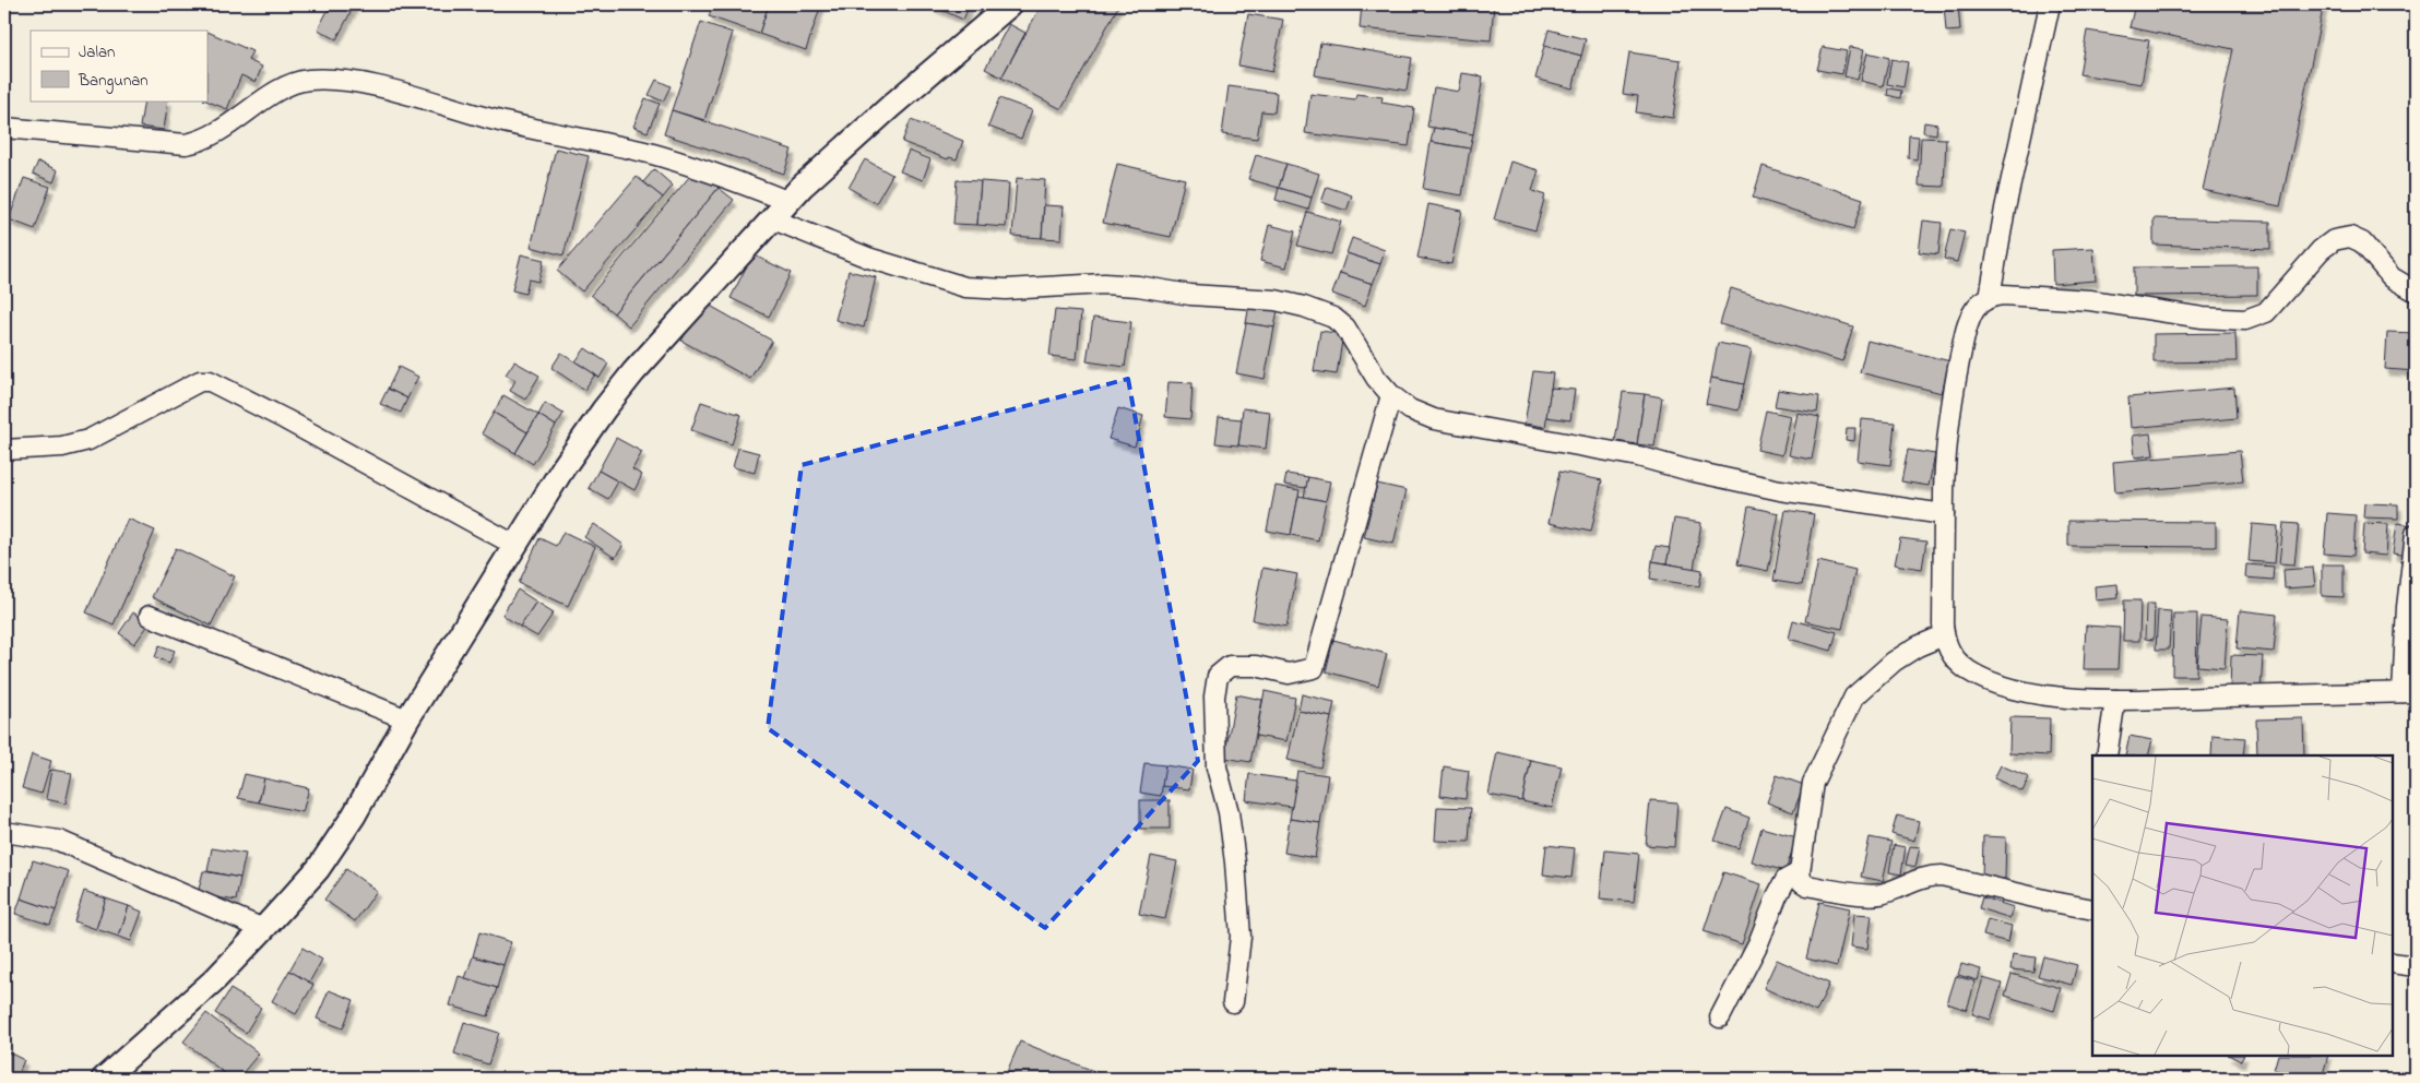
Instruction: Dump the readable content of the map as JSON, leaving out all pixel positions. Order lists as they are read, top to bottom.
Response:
{
  "legend": ["Jalan", "Bangunan"]
}
